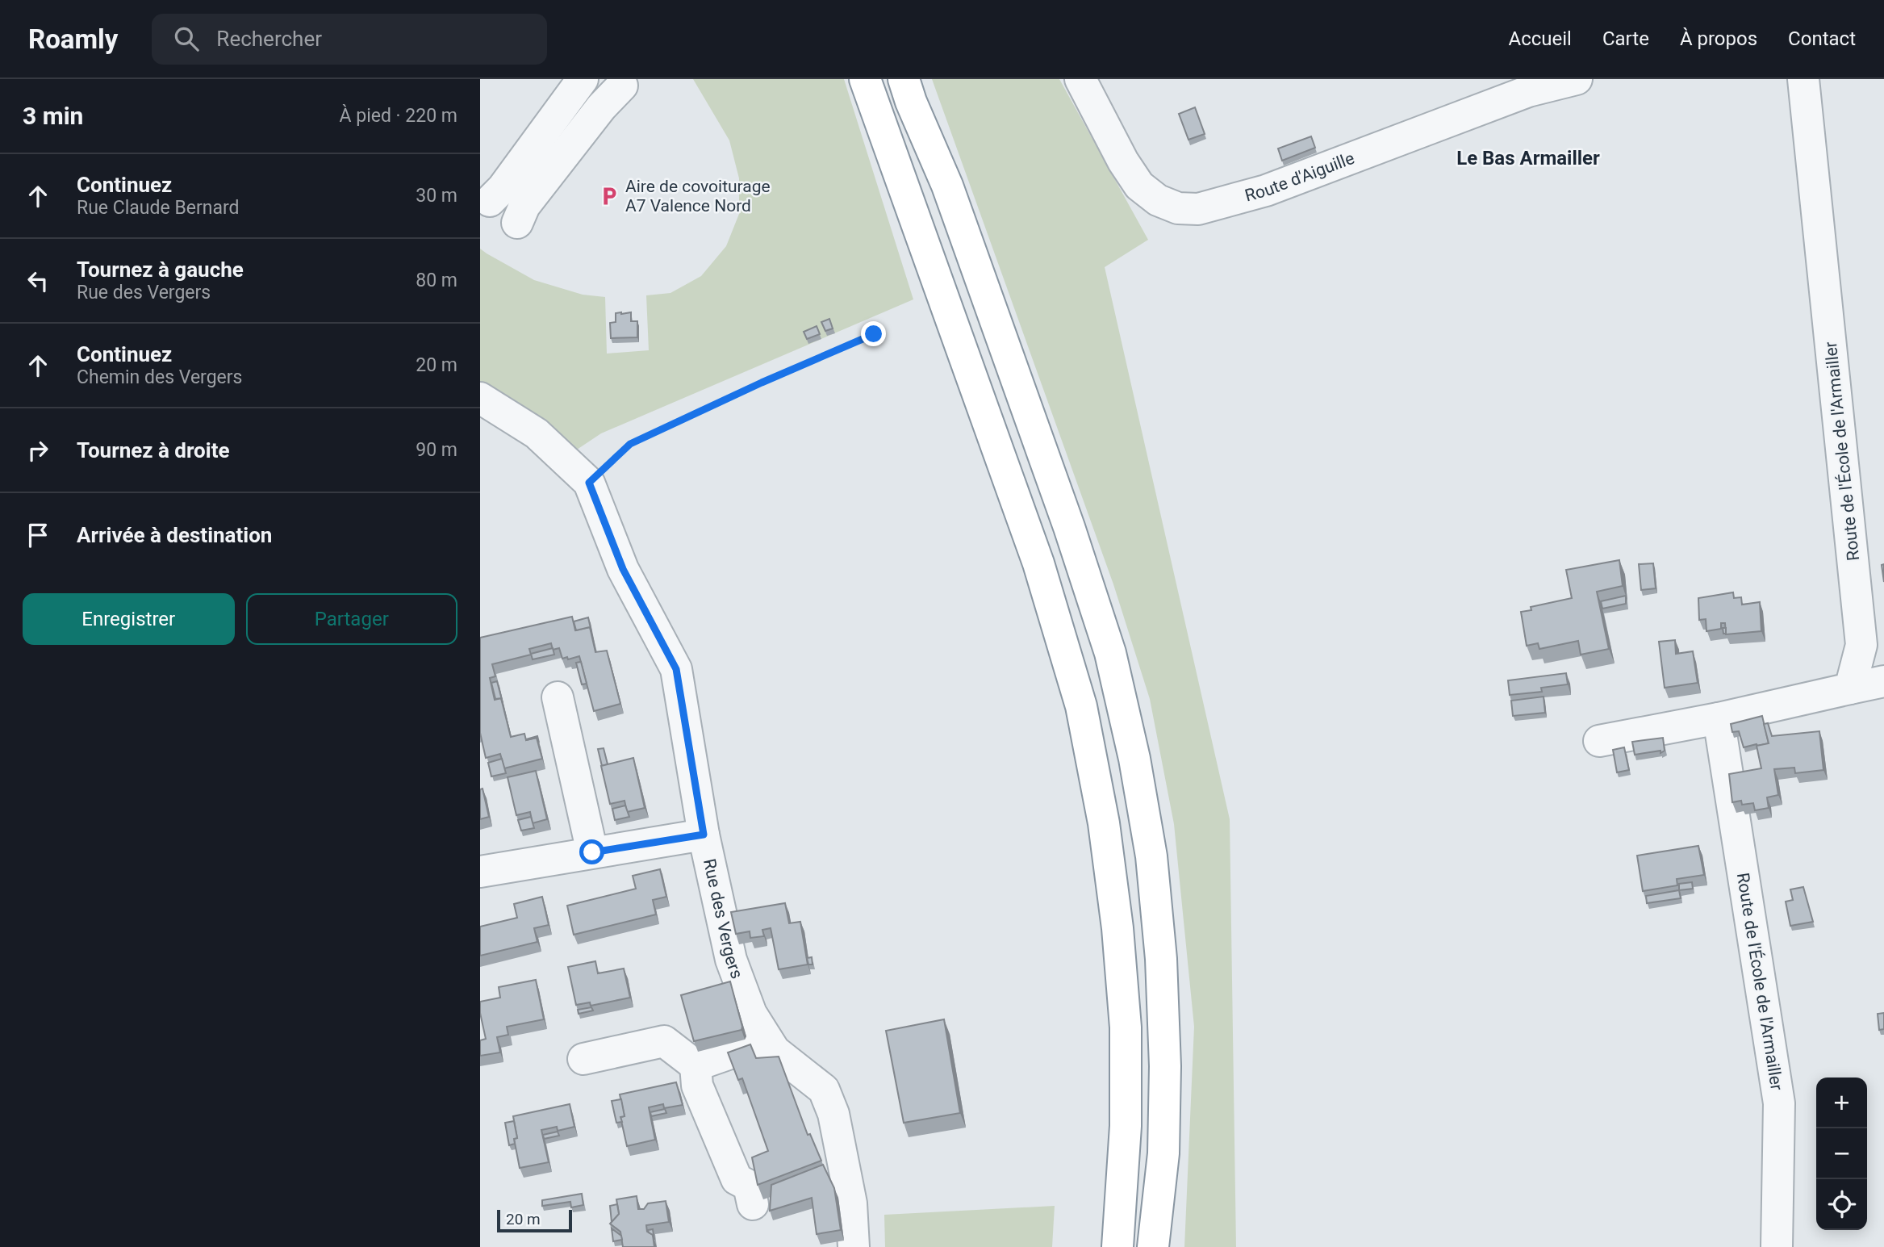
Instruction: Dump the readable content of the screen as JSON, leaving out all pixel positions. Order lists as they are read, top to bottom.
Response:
{
  "streets": {
    "street": ["Route d'Aiguille", "Route de l'École de l'Armailler", "Rue des Vergers"]
  },
  "districts": ["Le Bas Armailler"],
  "places": {
    "parking": ["Aire de covoiturage A7 Valence Nord"]
  },
  "scale_bar": "20 m",
  "page": {
    "header": "Roamly",
    "search": "Rechercher",
    "nav": [
      "Accueil",
      "Carte",
      "À propos",
      "Contact"
    ],
    "heading": ["3 min", "À pied · 220 m"],
    "list": [
      ["Continuez", "Rue Claude Bernard", "30 m"],
      ["Tournez à gauche", "Rue des Vergers", "80 m"],
      ["Continuez", "Chemin des Vergers", "20 m"],
      ["Tournez à droite", "90 m"],
      "Arrivée à destination"
    ],
    "buttons": ["Enregistrer", "Partager"],
    "map_buttons": ["+", "−"],
    "scale": "20 m"
  }
}
